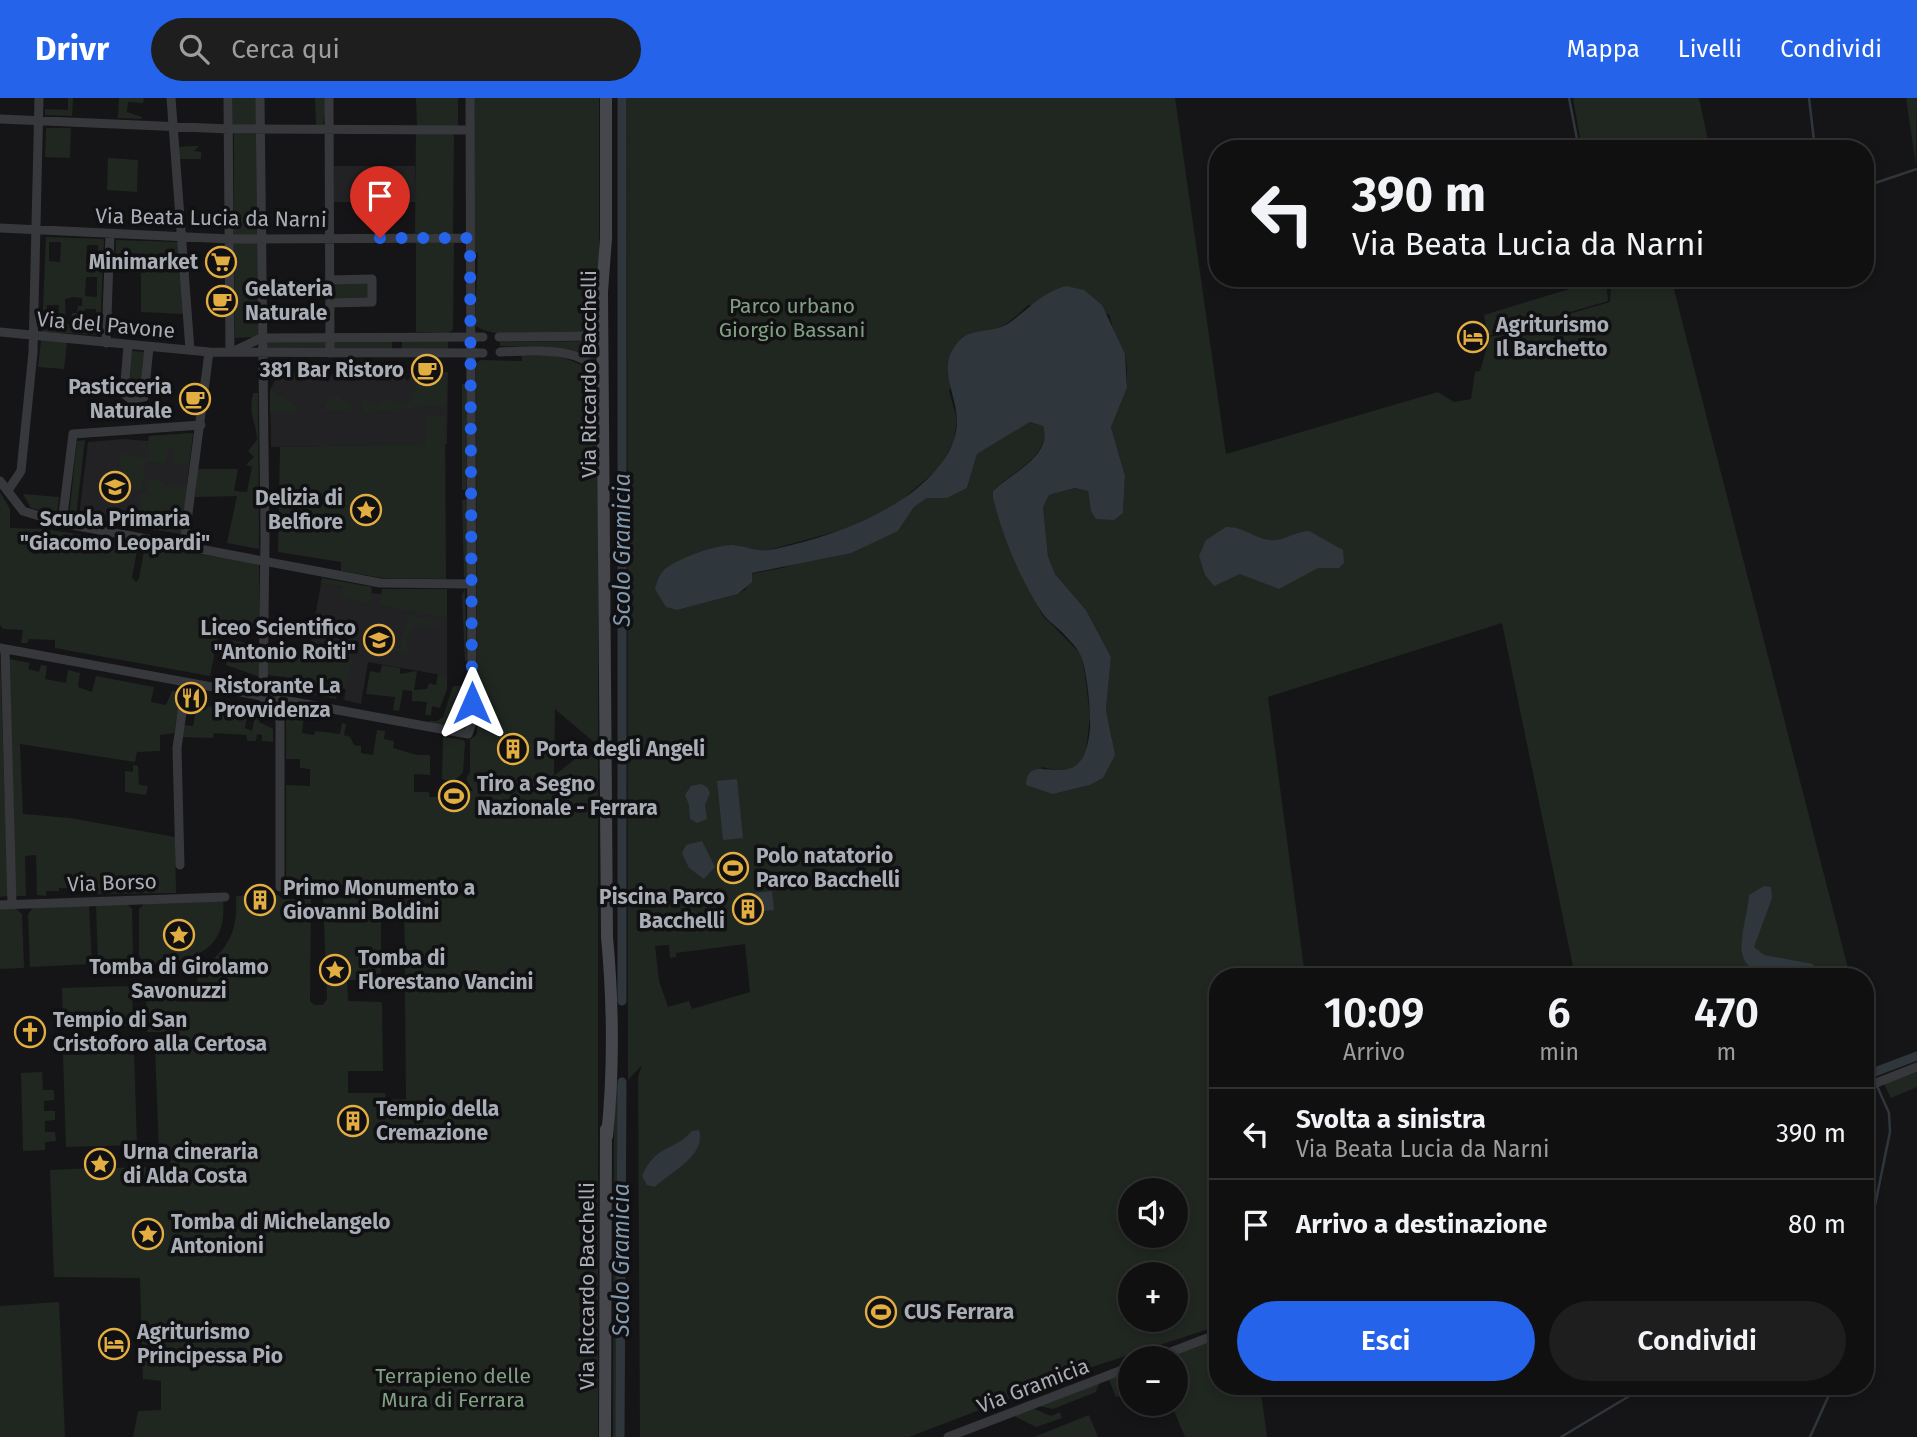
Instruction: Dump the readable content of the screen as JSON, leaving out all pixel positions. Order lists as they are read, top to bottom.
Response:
{
  "streets": {
    "main road": ["Via Riccardo Bacchelli"],
    "street": [
      "Via Beata Lucia da Narni",
      "Via del Pavone",
      "Via Borso",
      "Via Gramicia"
    ]
  },
  "water": ["Scolo Gramicia"],
  "parks": ["Parco urbano Giorgio Bassani", "Terrapieno delle Mura di Ferrara"],
  "places": {
    "supermarket": ["Minimarket"],
    "cafe": ["Gelateria Naturale", "381 Bar Ristoro", "Pasticceria Naturale"],
    "hotel": ["Agriturismo Il Barchetto", "Agriturismo Principessa Pio"],
    "school or university": ["Scuola Primaria \"Giacomo Leopardi\"", "Liceo Scientifico \"Antonio Roiti\""],
    "place": [
      "Delizia di Belfiore",
      "Tomba di Girolamo Savonuzzi",
      "Tomba di Florestano Vancini",
      "Urna cineraria di Alda Costa",
      "Tomba di Michelangelo Antonioni"
    ],
    "restaurant": ["Ristorante La Provvidenza"],
    "building": [
      "Porta degli Angeli",
      "Primo Monumento a Giovanni Boldini",
      "Piscina Parco Bacchelli",
      "Tempio della Cremazione"
    ],
    "sports": ["Tiro a Segno Nazionale - Ferrara", "Polo natatorio Parco Bacchelli", "CUS Ferrara"],
    "church": ["Tempio di San Cristoforo alla Certosa"]
  },
  "page": {
    "header": "Drivr",
    "search": "Cerca qui",
    "nav": ["Mappa", "Livelli", "Condividi"],
    "turn": ["390 m", "Via Beata Lucia da Narni"],
    "eta": [
      "10:09",
      "Arrivo",
      "6",
      "min",
      "470",
      "m"
    ],
    "list": [
      {
        "name": "Svolta a sinistra",
        "note": "Via Beata Lucia da Narni",
        "value": "390 m"
      },
      {
        "name": "Arrivo a destinazione",
        "value": "80 m"
      }
    ],
    "map_buttons": ["+", "−"],
    "buttons": ["Esci", "Condividi"]
  }
}
